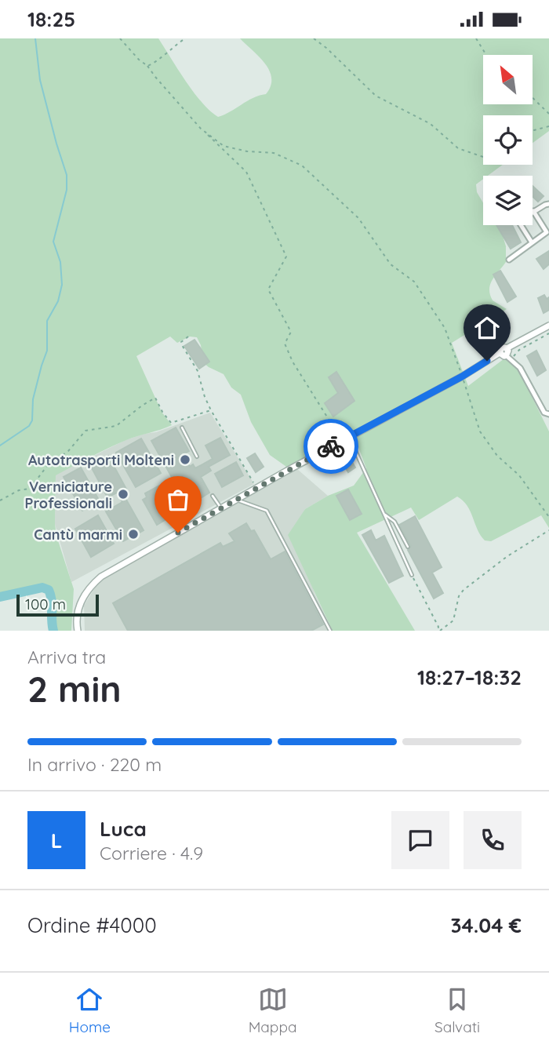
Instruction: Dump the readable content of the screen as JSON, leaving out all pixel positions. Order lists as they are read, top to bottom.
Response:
{
  "places": ["Autotrasporti Molteni", "Verniciature Professionali", "Cantù marmi"],
  "scale_bar": "100 m",
  "north": "top left",
  "page": {
    "status": "18:25",
    "scale": "100 m",
    "heading": ["2 min", "Arriva tra", "18:27–18:32"],
    "panel": [
      "Luca",
      "Corriere · 4.9",
      "Ordine #4000",
      "34.04 €"
    ],
    "bar": "In arrivo · 220 m",
    "round": "L",
    "tabs": ["Home", "Mappa", "Salvati"]
  }
}
